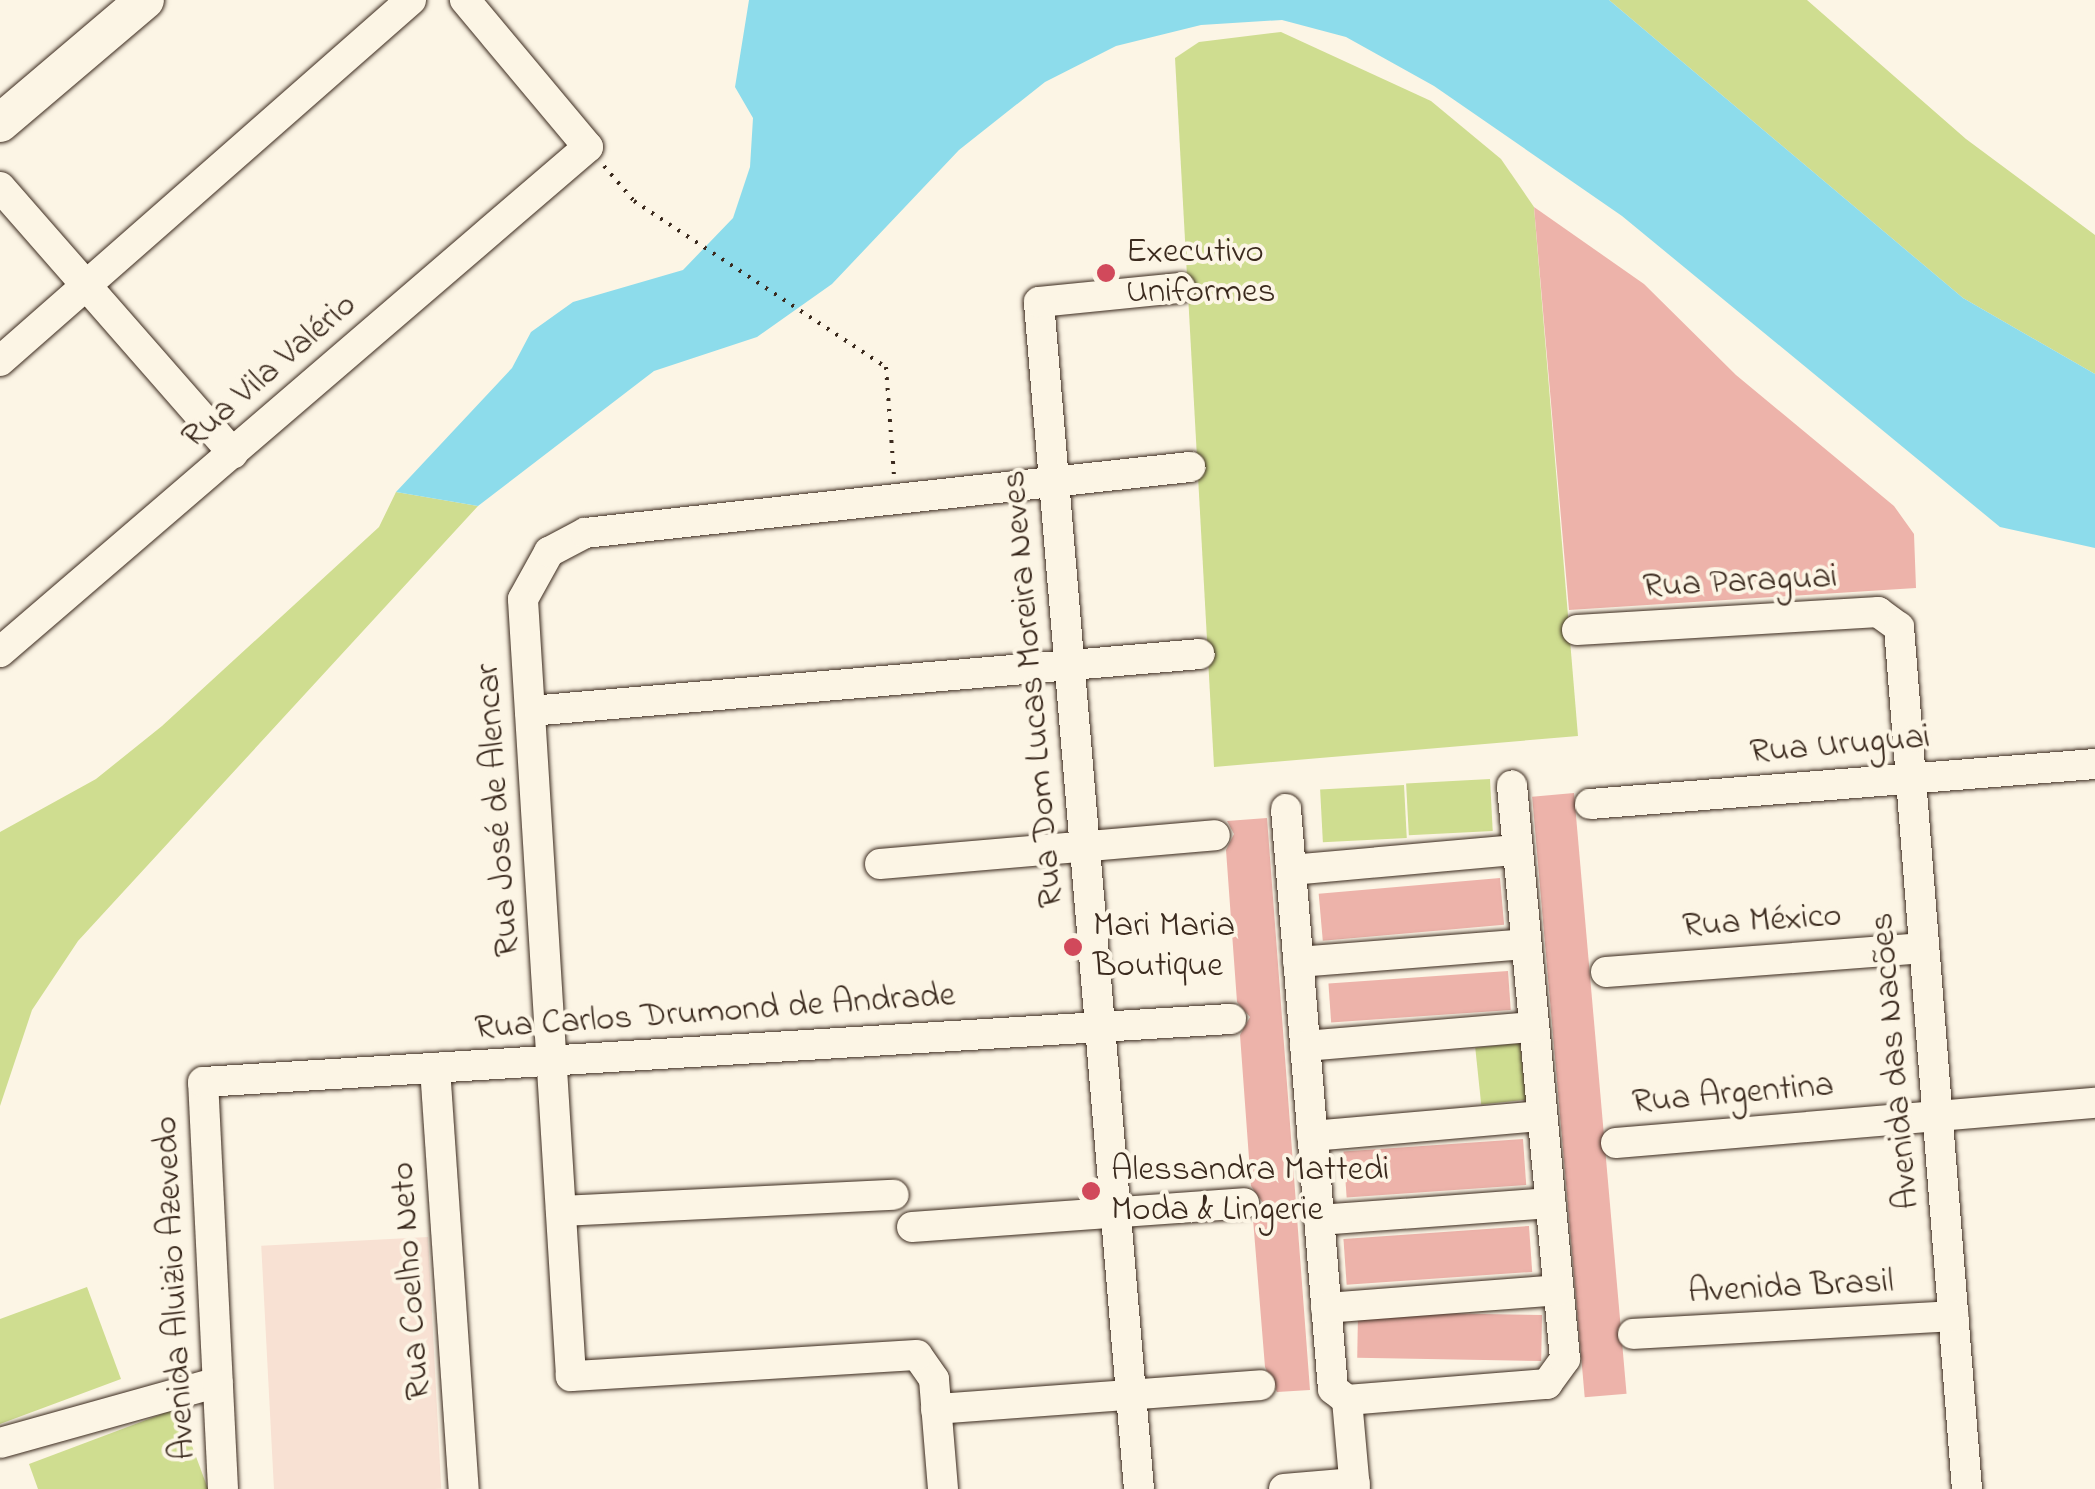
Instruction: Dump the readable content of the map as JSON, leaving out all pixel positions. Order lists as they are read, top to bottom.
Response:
{
  "streets": {
    "street": [
      "Rua Vila Valério",
      "Rua Paraguai",
      "Rua Dom Lucas Moreira Neves",
      "Rua Uruguai",
      "Rua José de Alencar",
      "Rua México",
      "Rua Carlos Drumond de Andrade",
      "Avenida das Nacões",
      "Rua Argentina",
      "Rua Coelho Neto",
      "Avenida Aluizio Azevedo",
      "Avenida Brasil"
    ]
  },
  "crossings": [
    ["Rua Paraguai", "Avenida das Nacões"],
    ["Rua Dom Lucas Moreira Neves", "Rua Carlos Drumond de Andrade"],
    ["Rua Uruguai", "Avenida das Nacões"],
    ["Rua José de Alencar", "Rua Carlos Drumond de Andrade"],
    ["Rua México", "Avenida das Nacões"],
    ["Rua Carlos Drumond de Andrade", "Rua Coelho Neto"],
    ["Rua Carlos Drumond de Andrade", "Avenida Aluizio Azevedo"],
    ["Avenida das Nacões", "Rua Argentina"],
    ["Avenida das Nacões", "Avenida Brasil"]
  ],
  "places": ["Executivo Uniformes", "Mari Maria Boutique", "Alessandra Mattedi Moda & Lingerie"]
}
